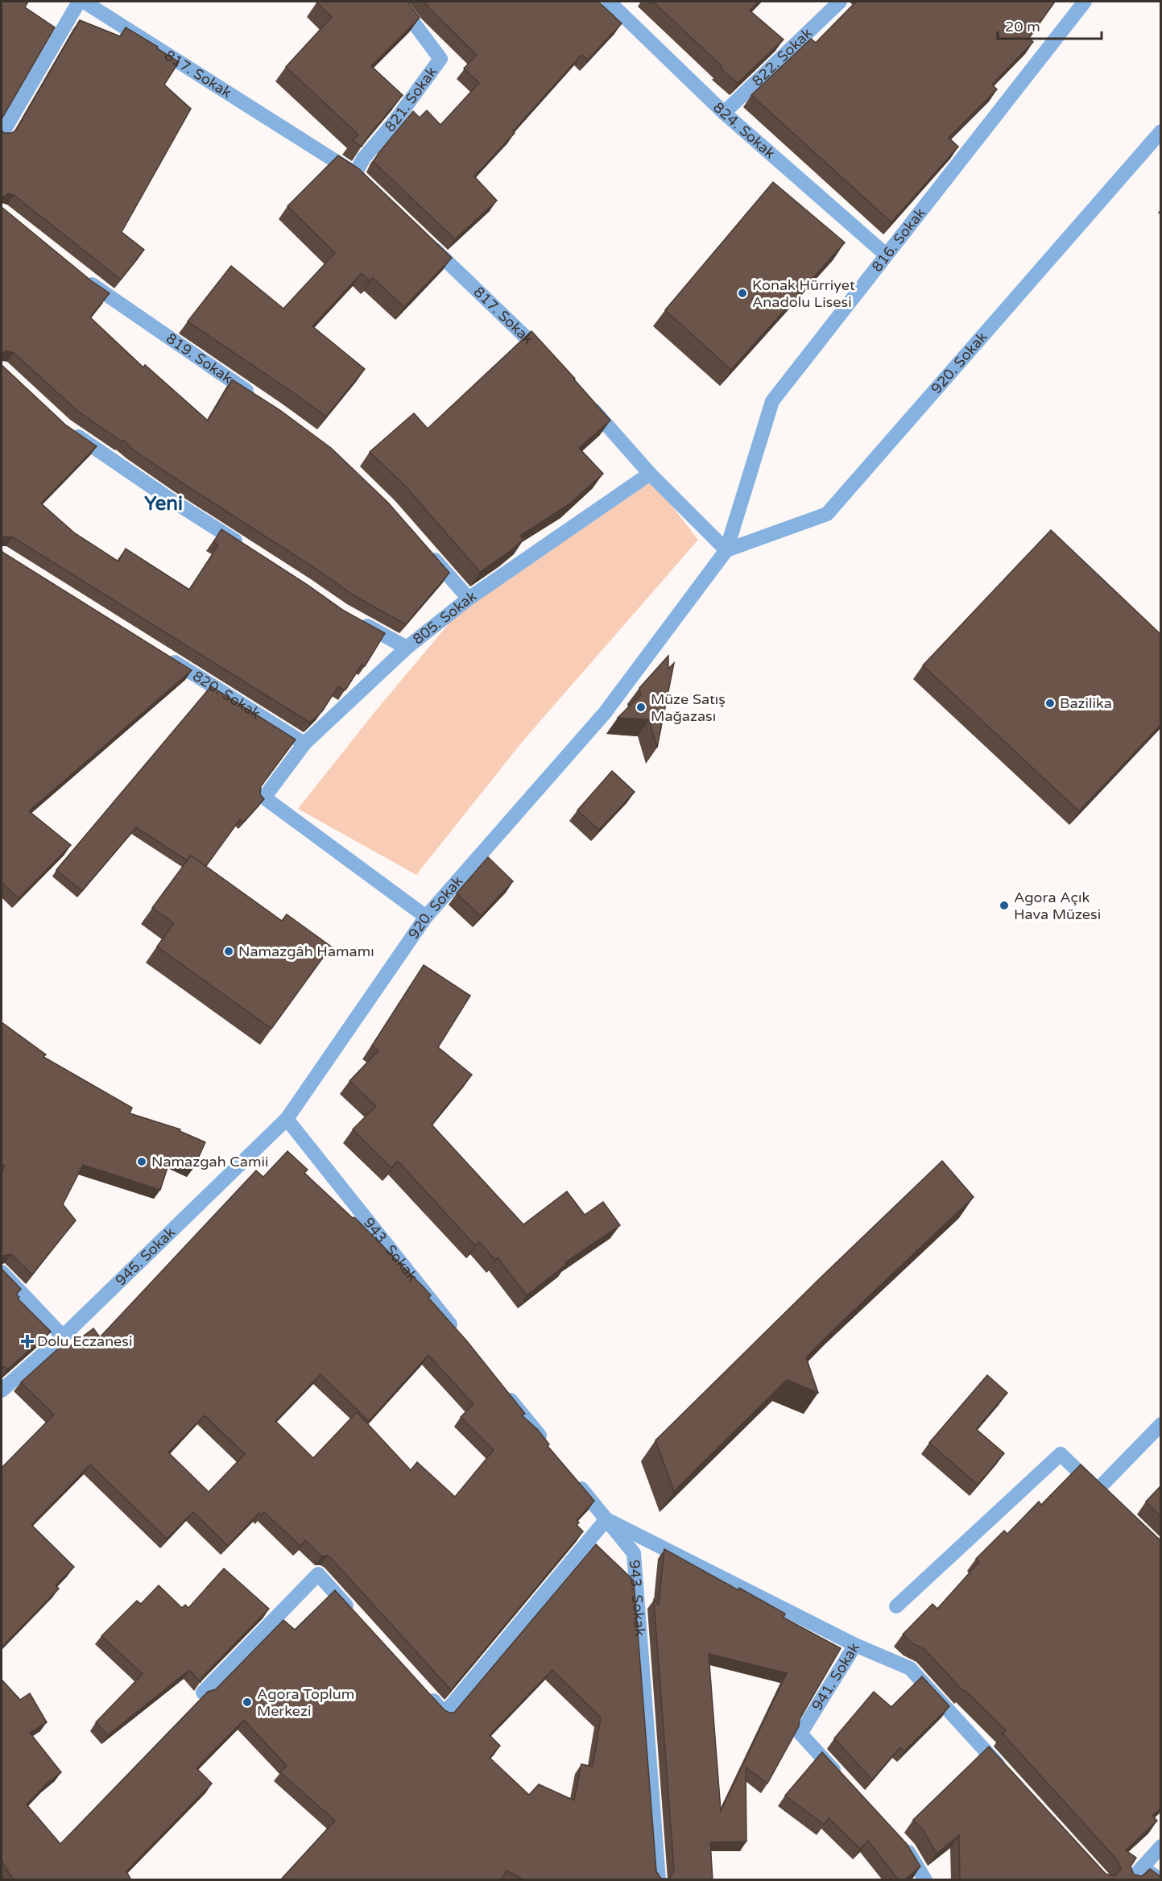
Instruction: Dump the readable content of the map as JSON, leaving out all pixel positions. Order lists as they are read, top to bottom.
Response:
{
  "streets": {
    "street": [
      "822. Sokak",
      "817. Sokak",
      "821. Sokak",
      "824. Sokak",
      "816. Sokak",
      "819. Sokak",
      "920. Sokak",
      "805. Sokak",
      "820. Sokak",
      "943. Sokak",
      "945. Sokak",
      "941. Sokak"
    ]
  },
  "crossings": [
    ["822. Sokak", "824. Sokak"],
    ["817. Sokak", "821. Sokak"],
    ["824. Sokak", "816. Sokak"],
    ["816. Sokak", "920. Sokak"],
    ["920. Sokak", "943. Sokak"],
    ["920. Sokak", "945. Sokak"],
    ["943. Sokak", "945. Sokak"],
    ["943. Sokak", "941. Sokak"]
  ],
  "districts": ["Yeni"],
  "places": {
    "other": [
      "Konak Hürriyet Anadolu Lisesi",
      "Bazilika",
      "Müze Satış Mağazası",
      "Agora Açık Hava Müzesi",
      "Namazgâh Hamamı",
      "Namazgah Camii",
      "Agora Toplum Merkezi"
    ],
    "health": ["Dolu Eczanesi"]
  },
  "scale_bar": "20 m"
}
